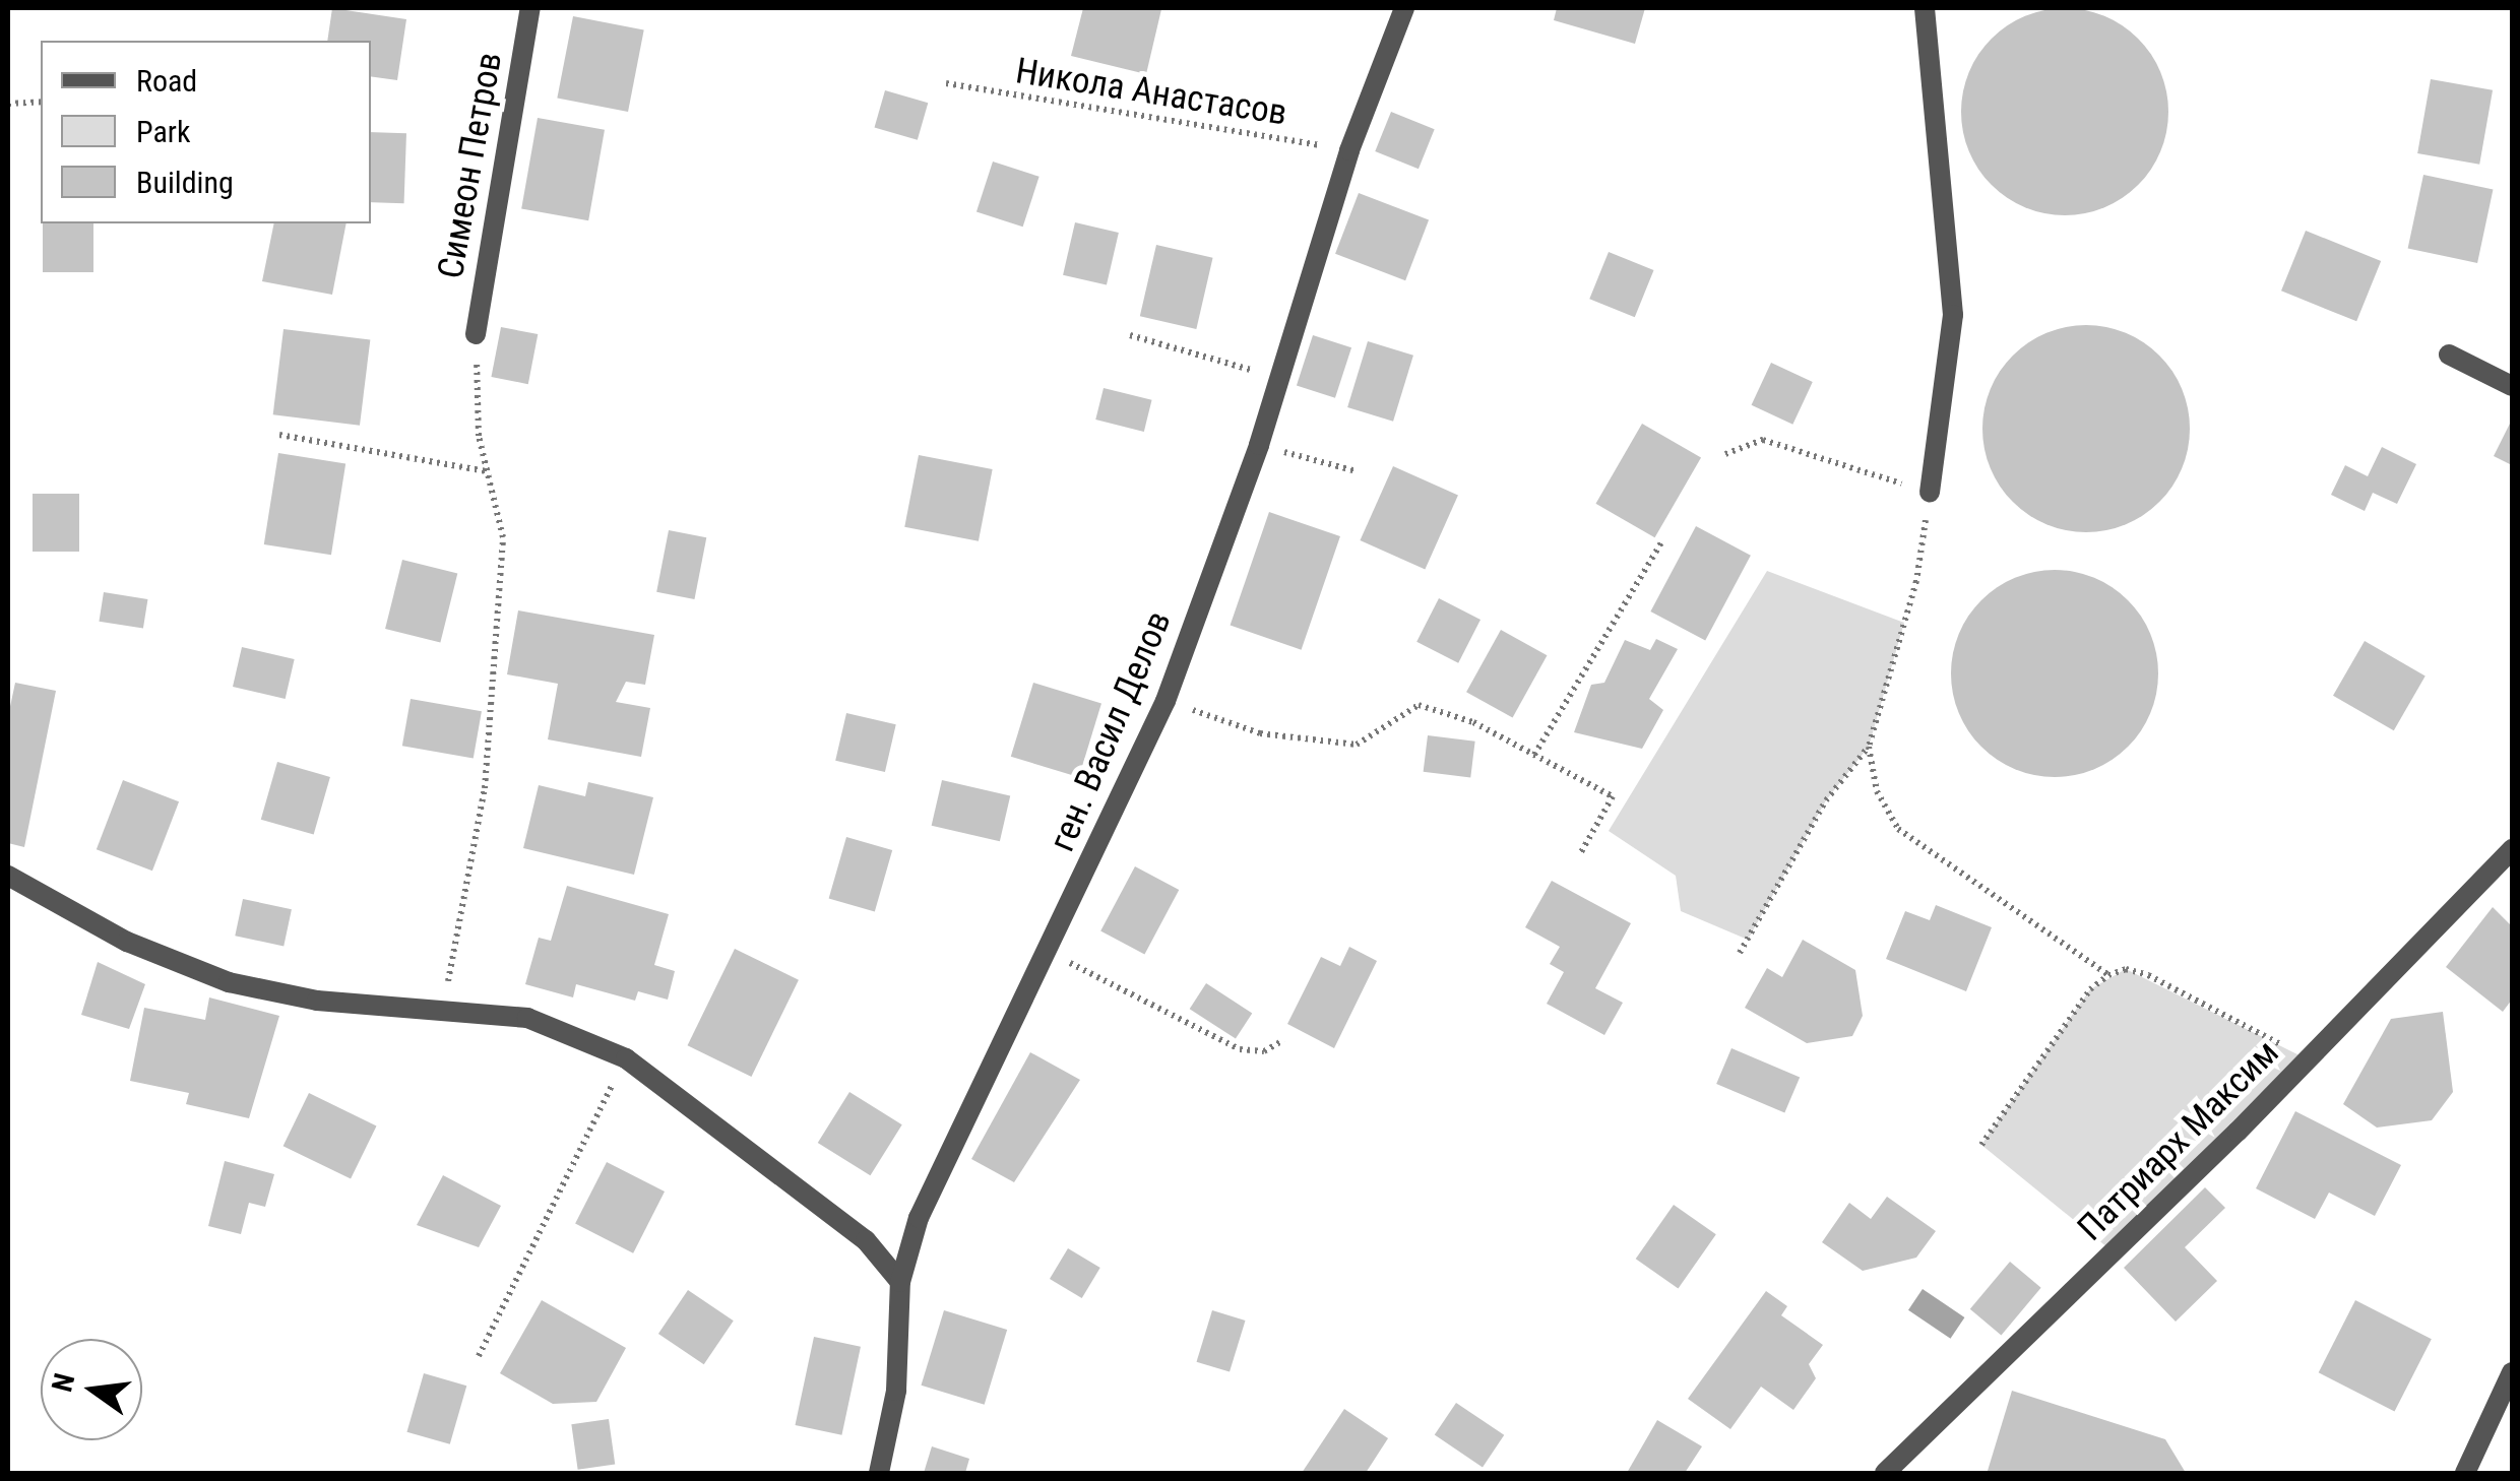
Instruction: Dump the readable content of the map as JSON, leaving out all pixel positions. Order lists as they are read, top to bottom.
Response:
{
  "streets": {
    "street": ["Симеон Петров", "ген. Васил Делов", "Патриарх Максим"],
    "path": ["Никола Анастасов"]
  },
  "crossings": [
    ["Никола Анастасов", "ген. Васил Делов"]
  ],
  "legend": ["Road", "Park", "Building"],
  "north": "left"
}
